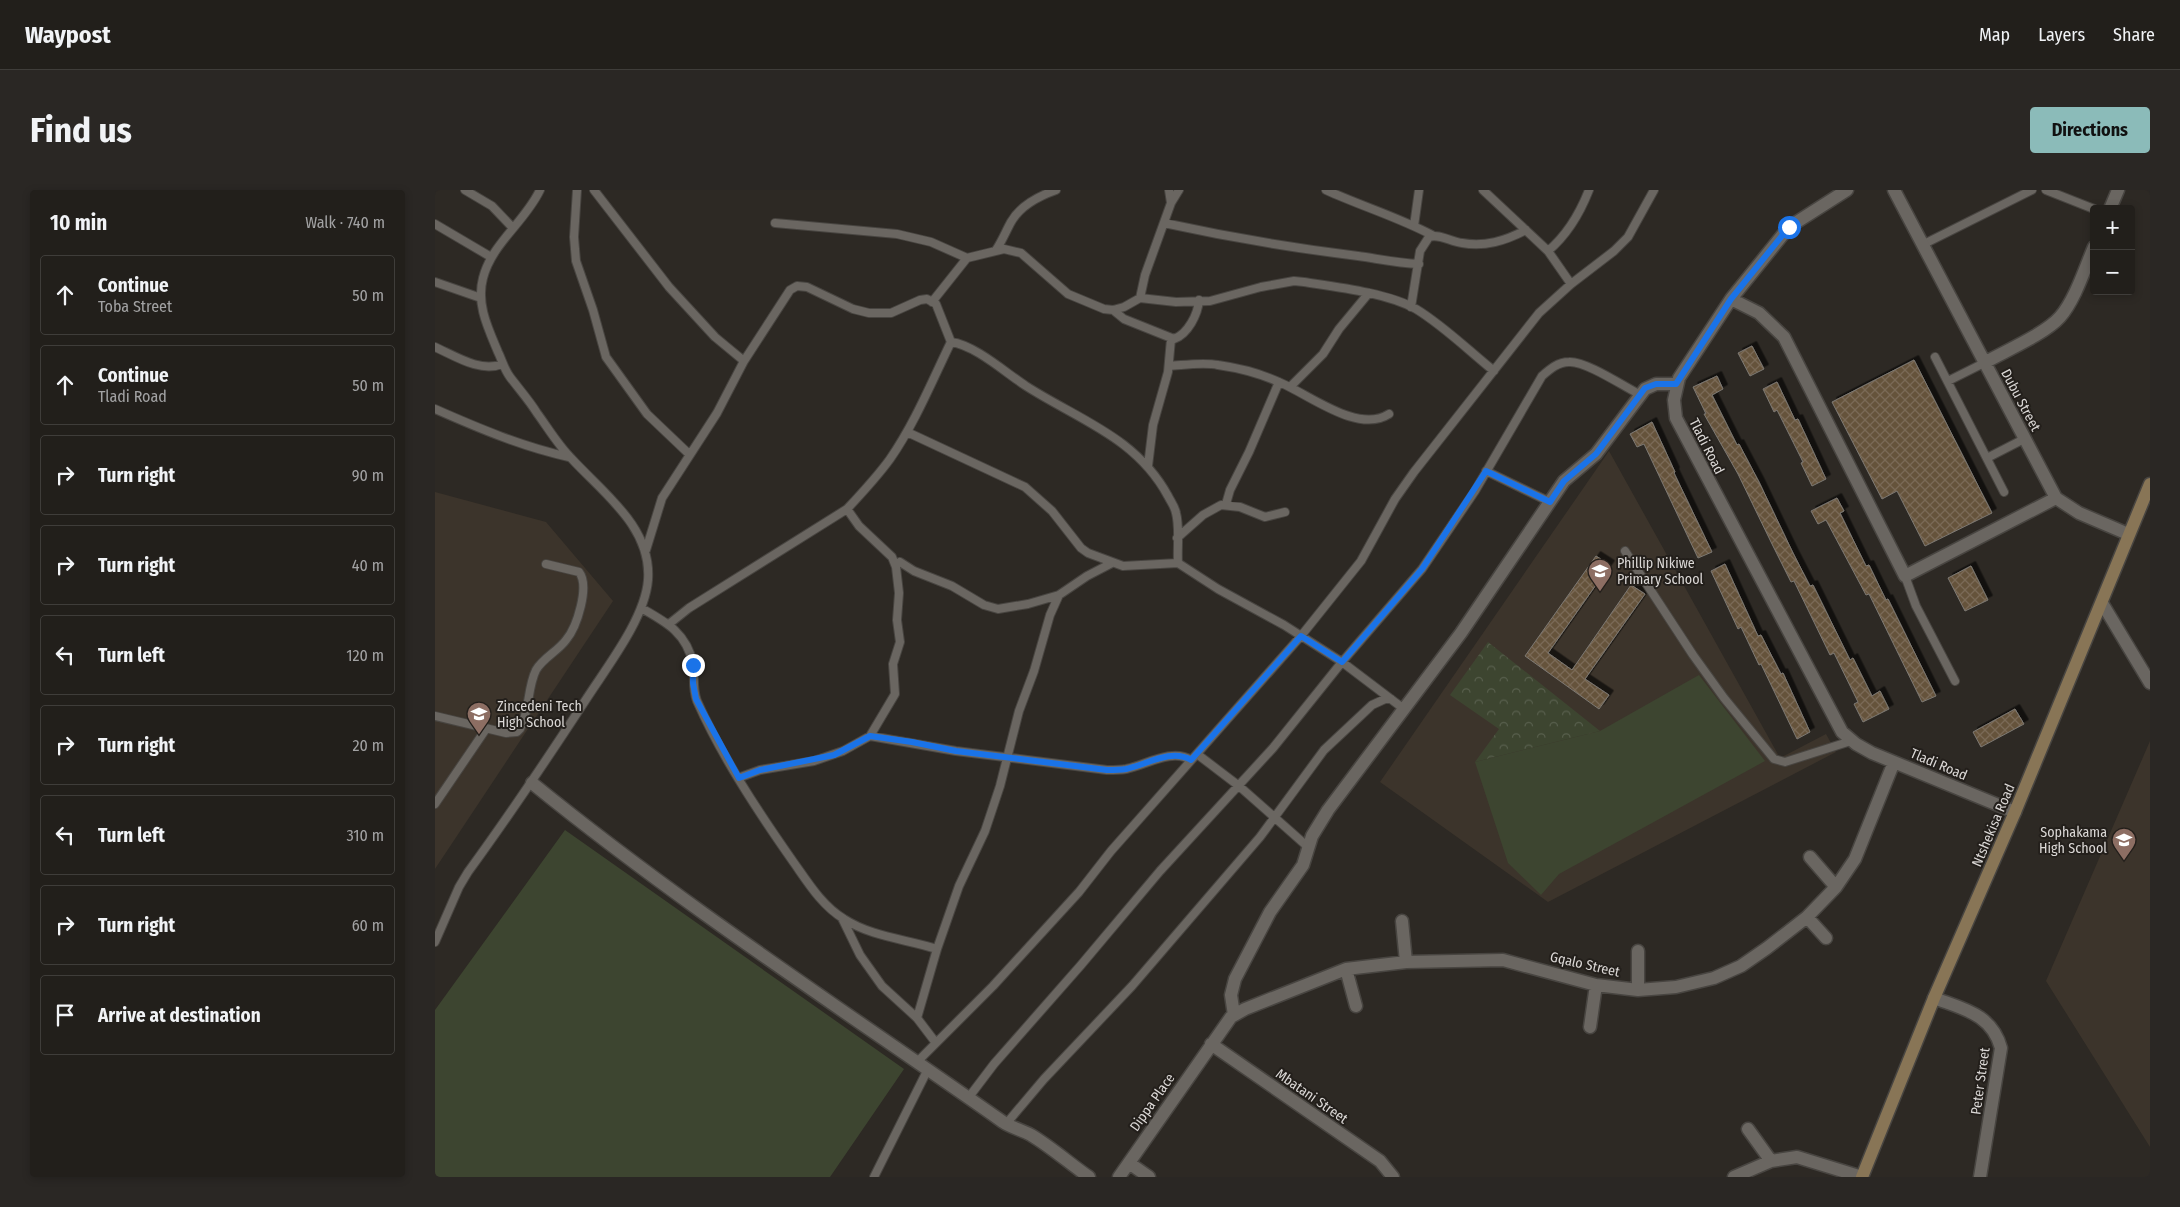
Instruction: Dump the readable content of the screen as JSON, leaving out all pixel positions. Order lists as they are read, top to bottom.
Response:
{
  "streets": {
    "street": [
      "Dubu Street",
      "Tladi Road",
      "Ntshekisa Road",
      "Gqalo Street",
      "Peter Street",
      "Mbatani Street",
      "Dippa Place"
    ]
  },
  "crossings": [
    ["Dubu Street", "Ntshekisa Road"],
    ["Tladi Road", "Ntshekisa Road"],
    ["Tladi Road", "Gqalo Street"],
    ["Ntshekisa Road", "Peter Street"],
    ["Gqalo Street", "Mbatani Street"],
    ["Gqalo Street", "Dippa Place"],
    ["Mbatani Street", "Dippa Place"]
  ],
  "places": {
    "school or university": ["Phillip Nikiwe Primary School", "Zincedeni Tech High School", "Sophakama High School"]
  },
  "page": {
    "header": "Waypost",
    "nav": ["Map", "Layers", "Share"],
    "buttons": "Directions",
    "title": "Find us",
    "heading": ["10 min", "Walk · 740 m"],
    "map_buttons": ["+", "−"],
    "list": [
      ["Continue", "Toba Street", "50 m"],
      ["Continue", "Tladi Road", "50 m"],
      ["Turn right", "90 m"],
      ["Turn right", "40 m"],
      ["Turn left", "120 m"],
      ["Turn right", "20 m"],
      ["Turn left", "310 m"],
      ["Turn right", "60 m"],
      "Arrive at destination"
    ]
  }
}
